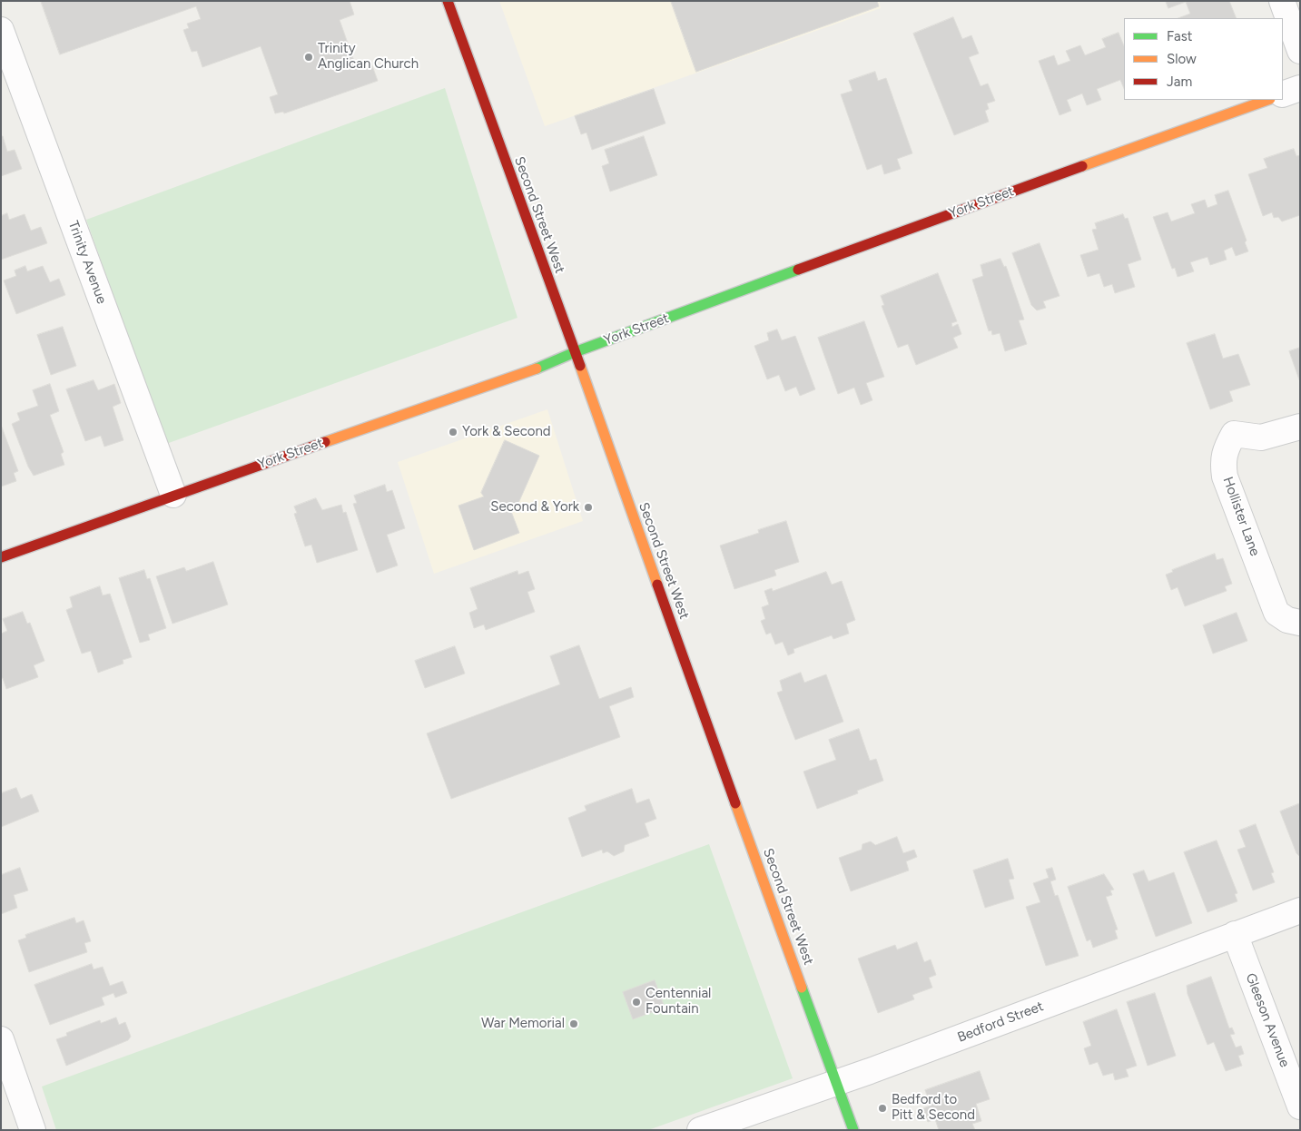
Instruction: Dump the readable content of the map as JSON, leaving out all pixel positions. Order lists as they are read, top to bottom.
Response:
{
  "streets": {
    "street": [
      "York Street",
      "Second Street West",
      "Trinity Avenue",
      "Hollister Lane",
      "Gleeson Avenue",
      "Bedford Street"
    ]
  },
  "crossings": [
    ["York Street", "Second Street West"],
    ["York Street", "Trinity Avenue"],
    ["Second Street West", "Bedford Street"],
    ["Gleeson Avenue", "Bedford Street"]
  ],
  "places": [
    "Trinity Anglican Church",
    "York & Second",
    "Second & York",
    "Centennial Fountain",
    "War Memorial",
    "Bedford to Pitt & Second"
  ],
  "legend": ["Fast", "Slow", "Jam"]
}
